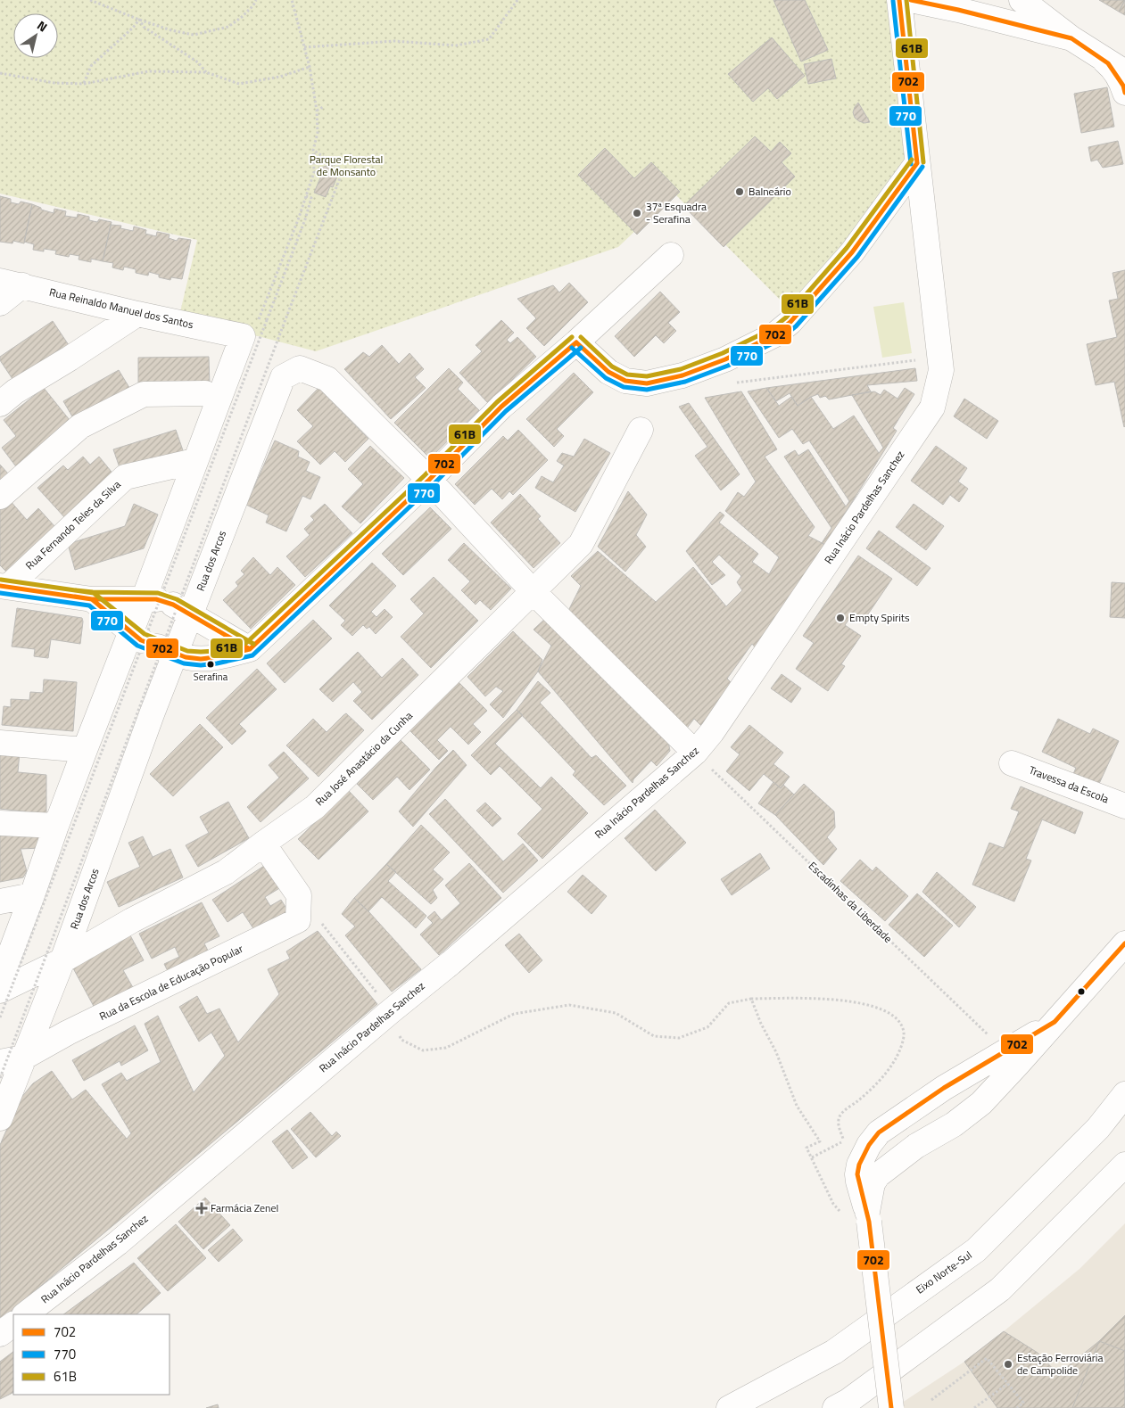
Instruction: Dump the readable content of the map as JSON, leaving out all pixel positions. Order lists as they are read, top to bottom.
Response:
{
  "streets": {
    "main road": [
      "Rua Reinaldo Manuel dos Santos",
      "Rua Inácio Pardelhas Sanchez",
      "Rua Fernando Teles da Silva",
      "Rua dos Arcos",
      "Rua José Anastácio da Cunha",
      "Travessa da Escola",
      "Rua da Escola de Educação Popular",
      "Eixo Norte-Sul"
    ],
    "path": ["Escadinhas da Liberdade"]
  },
  "crossings": [
    ["Rua Reinaldo Manuel dos Santos", "Rua dos Arcos"],
    ["Rua Inácio Pardelhas Sanchez", "Rua dos Arcos"],
    ["Rua Inácio Pardelhas Sanchez", "Escadinhas da Liberdade"],
    ["Rua Fernando Teles da Silva", "Rua dos Arcos"],
    ["Rua dos Arcos", "Rua José Anastácio da Cunha"],
    ["Rua dos Arcos", "Escadinhas da Liberdade"],
    ["Rua dos Arcos", "Rua da Escola de Educação Popular"]
  ],
  "parks": ["Parque Florestal de Monsanto"],
  "places": {
    "other": [
      "Balneário",
      "37ª Esquadra - Serafina",
      "Empty Spirits",
      "Serafina",
      "Estação Ferroviária de Campolide"
    ],
    "health": ["Farmácia Zenel"]
  },
  "lines": ["transit line 702", "transit line 61B", "transit line 770"],
  "legend": ["702", "770", "61B"],
  "north": "top right"
}
